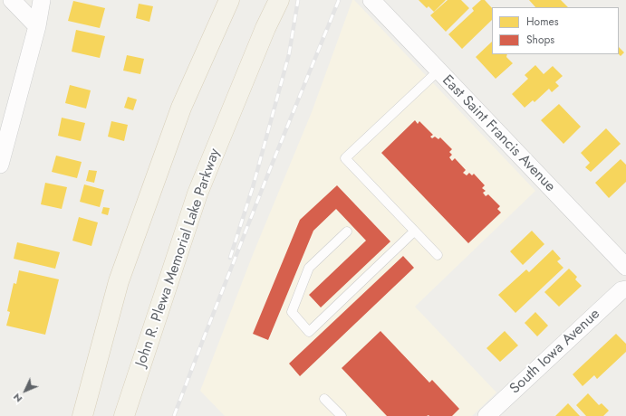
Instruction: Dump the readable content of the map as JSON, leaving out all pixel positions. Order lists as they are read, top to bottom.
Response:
{
  "streets": {
    "main road": ["John R. Plewa Memorial Lake Parkway"],
    "street": ["East Saint Francis Avenue", "South Iowa Avenue"]
  },
  "legend": ["Homes", "Shops"],
  "north": "bottom left"
}
